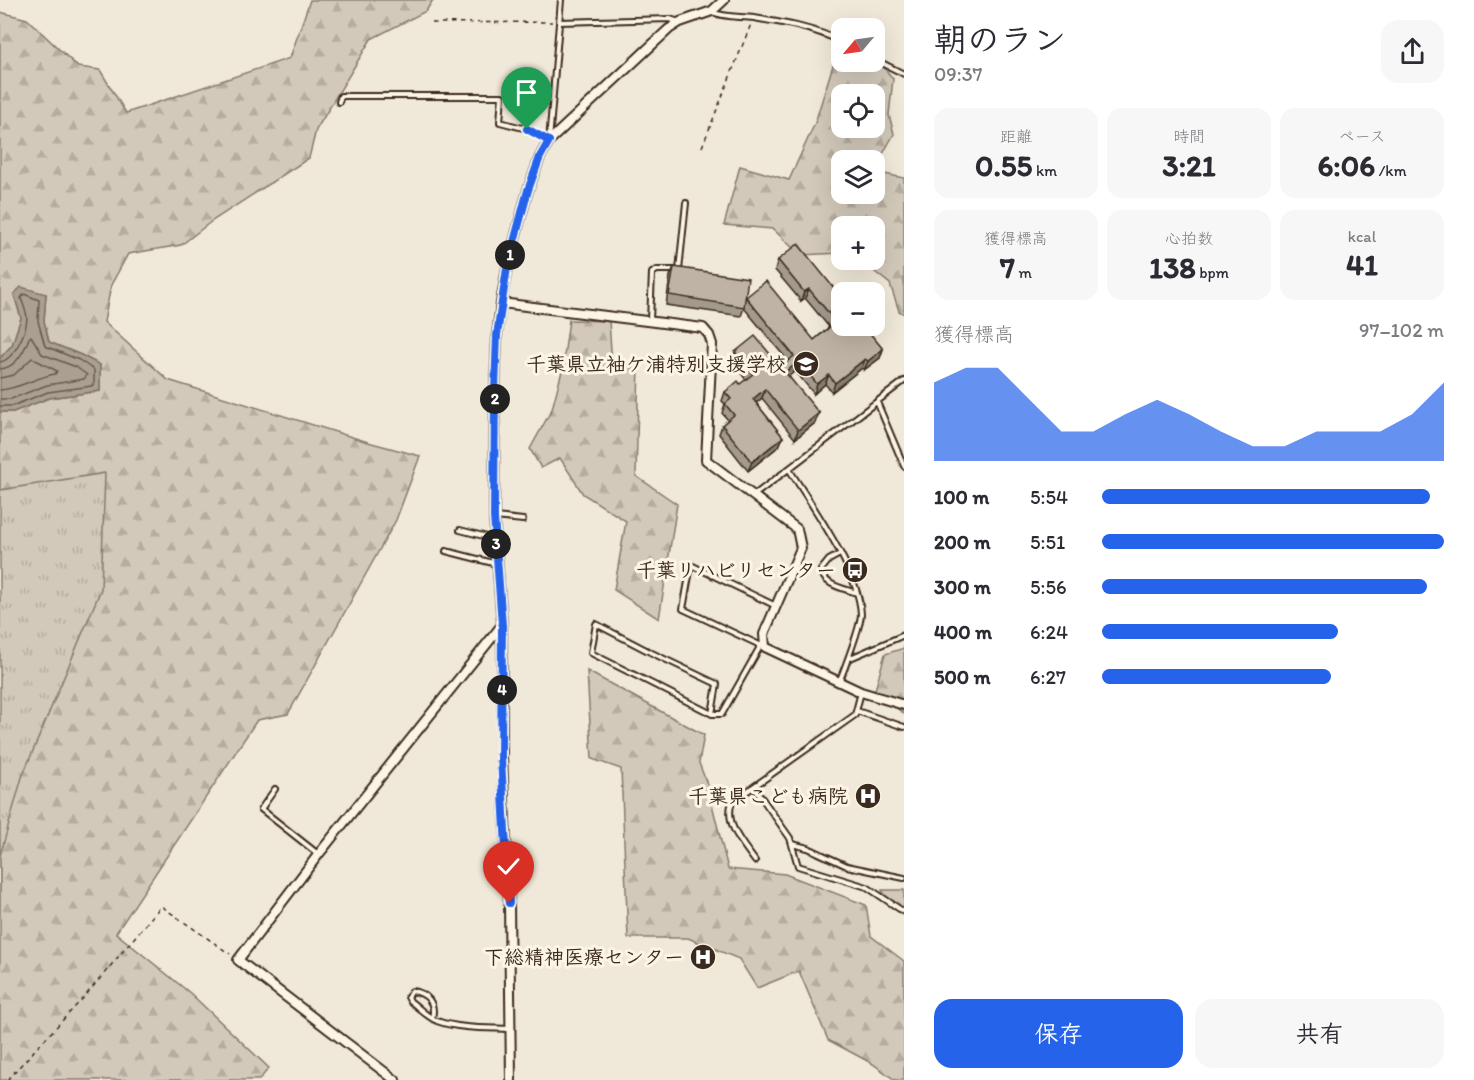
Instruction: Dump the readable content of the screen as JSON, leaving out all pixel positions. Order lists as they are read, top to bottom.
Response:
{
  "places": {
    "school or university": ["千葉県立袖ケ浦特別支援学校"],
    "bus stop": ["千葉リハビリセンター"],
    "hospital": ["千葉県こども病院", "下総精神医療センター"]
  },
  "north": "bottom left",
  "page": {
    "heading": ["朝のラン", "09:37"],
    "map_buttons": ["+", "−"],
    "stats": [
      ["距離", "0.55 km"],
      ["時間", "3:21"],
      ["ペース", "6:06 /km"],
      ["獲得標高", "7 m"],
      ["心拍数", "138 bpm"],
      ["kcal", "41"]
    ],
    "pins": [
      "1",
      "2",
      "3",
      "4"
    ],
    "chart": ["獲得標高", "97–102 m"],
    "list": [
      {
        "name": "100 m",
        "note": "5:54"
      },
      {
        "name": "200 m",
        "note": "5:51"
      },
      {
        "name": "300 m",
        "note": "5:56"
      },
      {
        "name": "400 m",
        "note": "6:24"
      },
      {
        "name": "500 m",
        "note": "6:27"
      }
    ],
    "buttons": ["保存", "共有"]
  }
}
